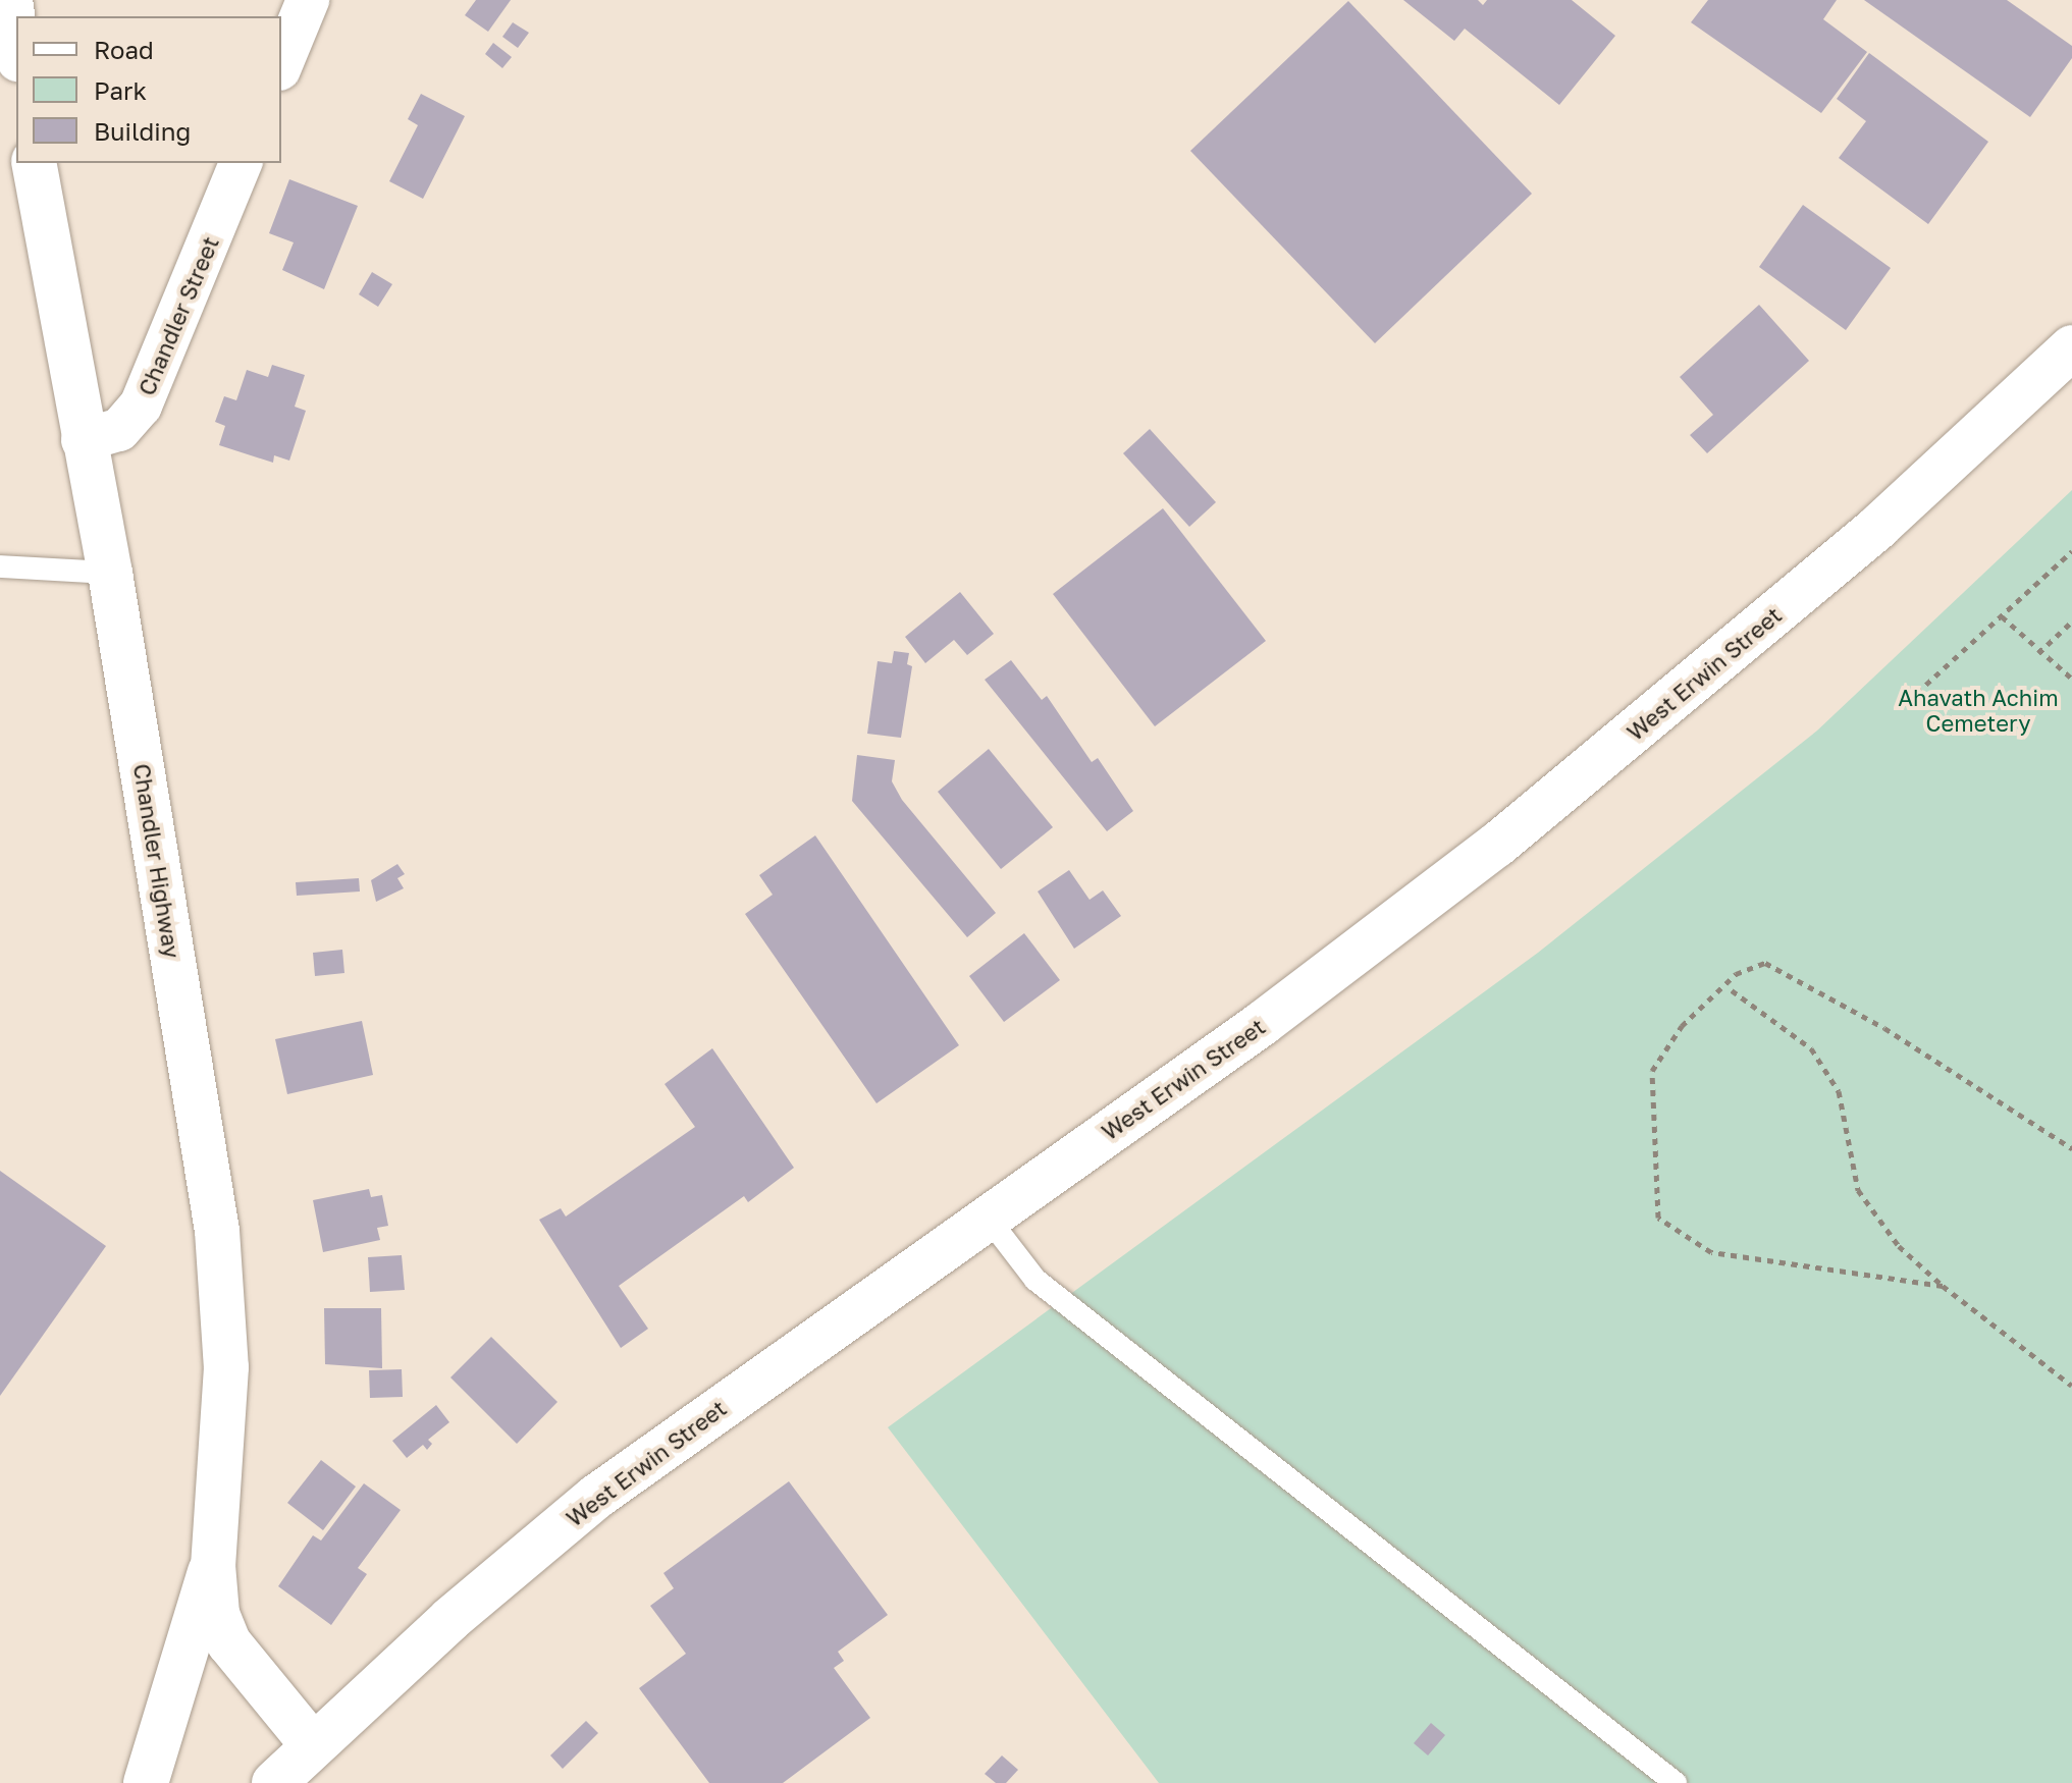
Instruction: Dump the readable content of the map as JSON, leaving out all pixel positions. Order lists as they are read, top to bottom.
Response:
{
  "streets": {
    "main road": ["West Erwin Street", "Chandler Highway"],
    "street": ["Chandler Street"]
  },
  "crossings": [
    ["Chandler Street", "Chandler Highway"],
    ["West Erwin Street", "Chandler Highway"]
  ],
  "parks": ["Ahavath Achim Cemetery"],
  "legend": ["Road", "Park", "Building"]
}
